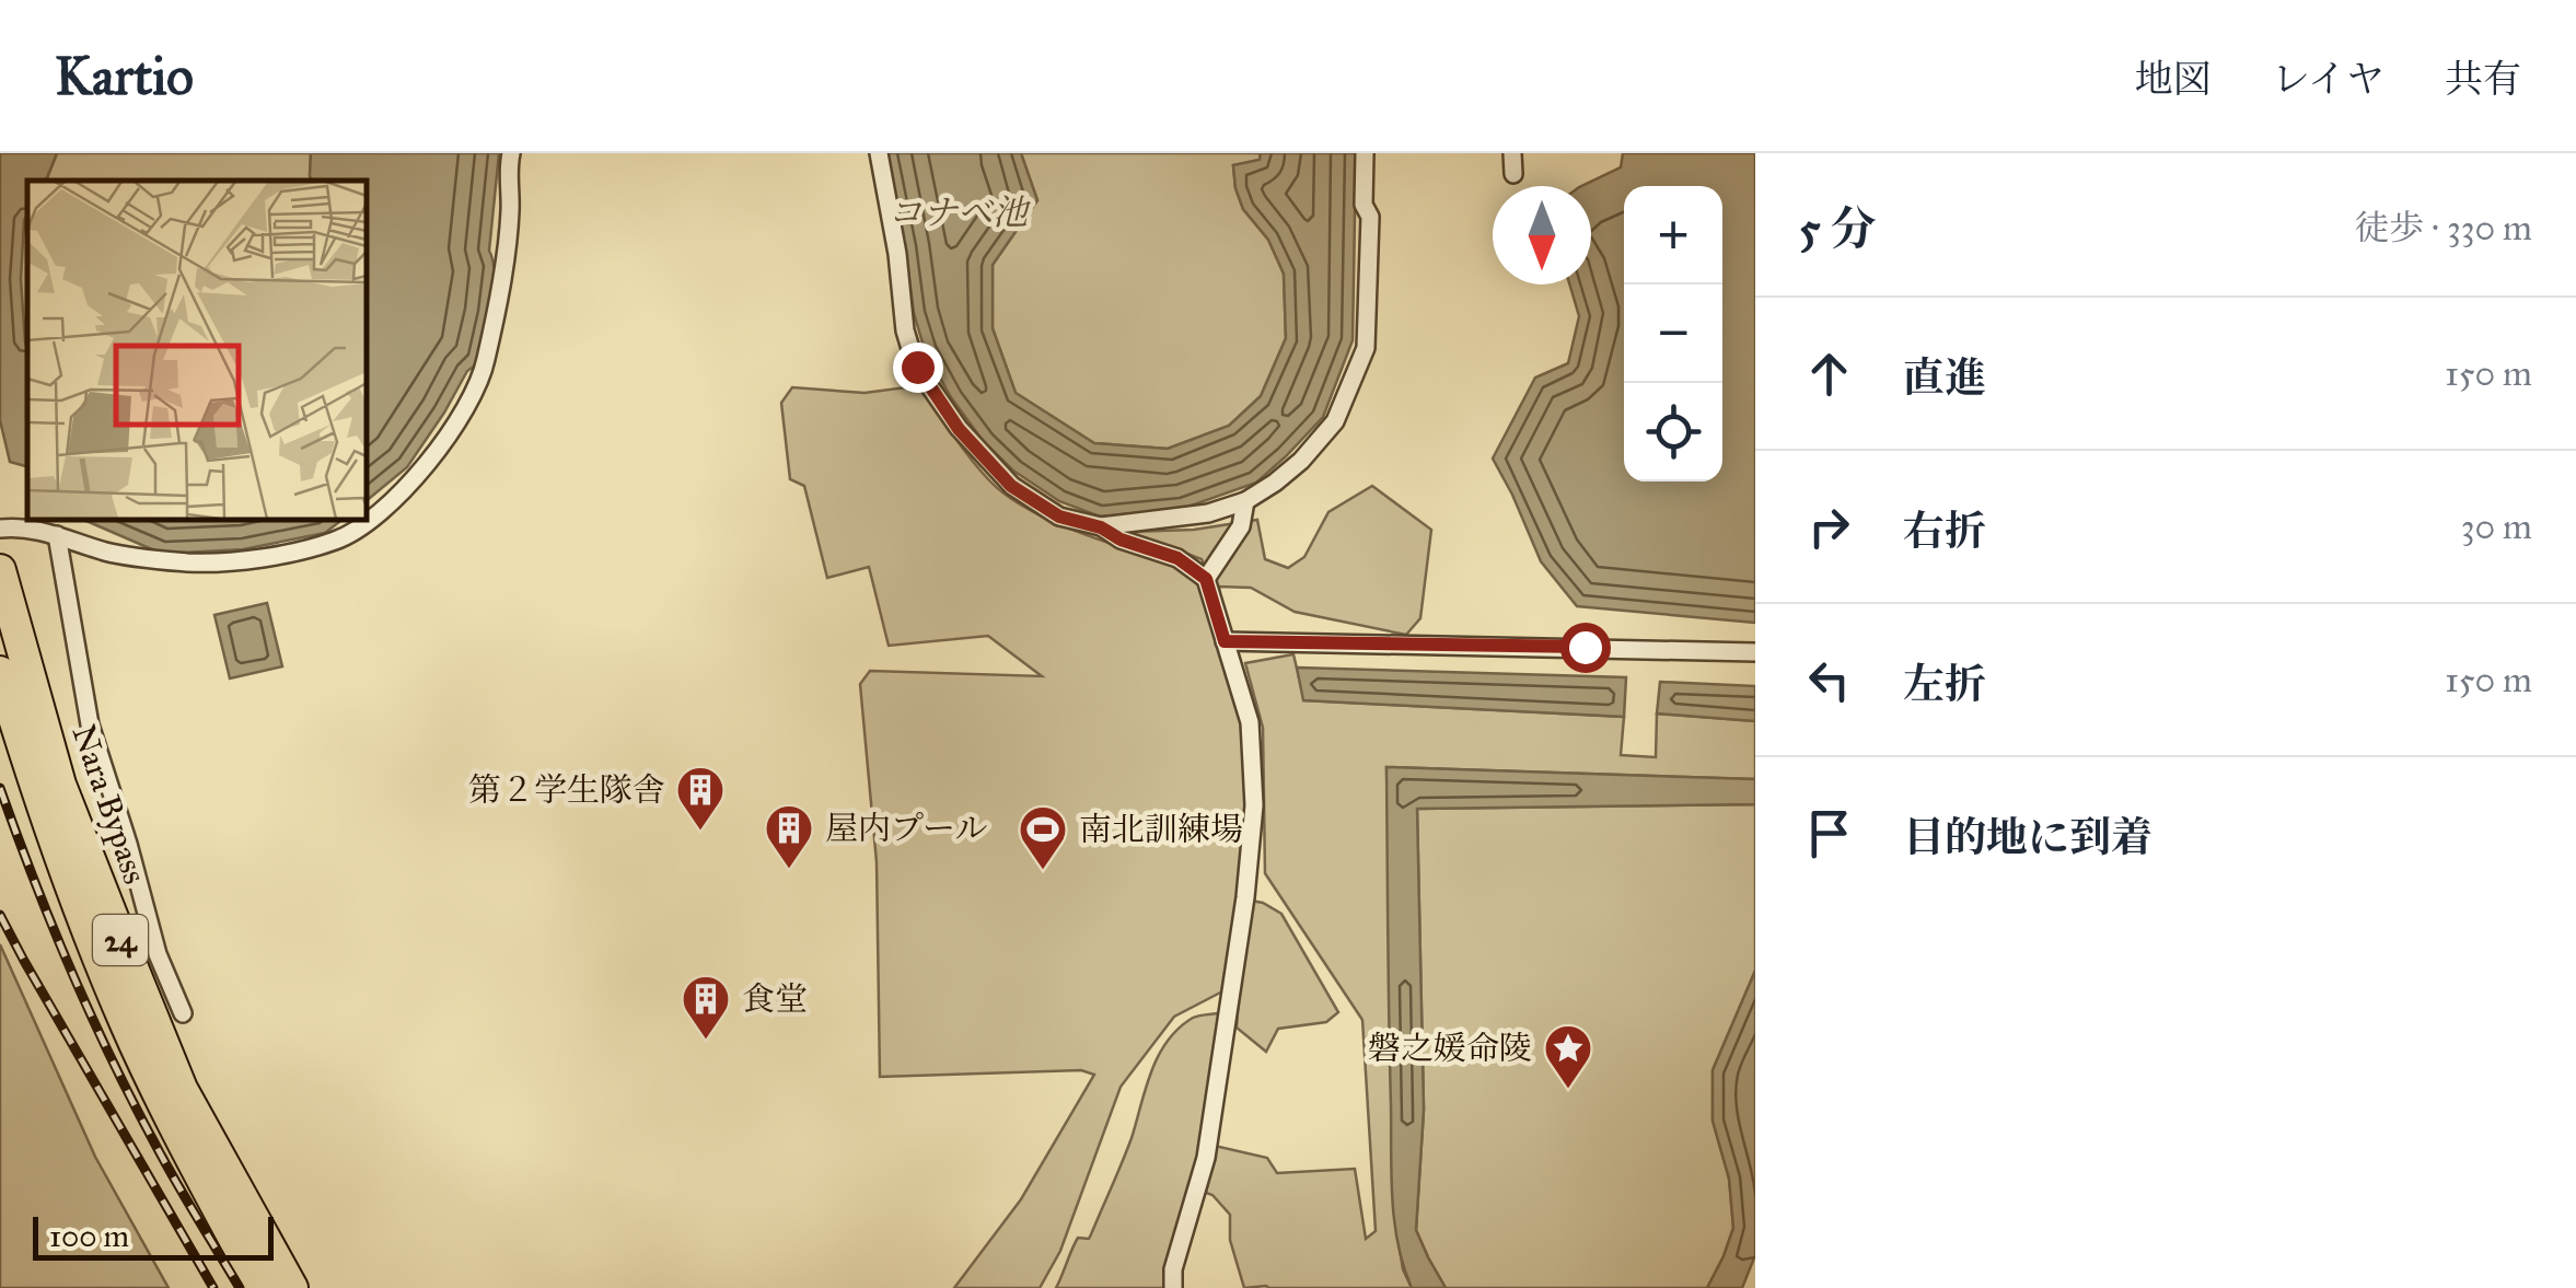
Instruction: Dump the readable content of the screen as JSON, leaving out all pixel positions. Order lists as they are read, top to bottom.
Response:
{
  "streets": {
    "highway": ["Nara Bypass", "24"]
  },
  "water": ["コナベ池"],
  "places": {
    "building": ["第２学生隊舎", "屋内プール", "食堂"],
    "sports": ["南北訓練場"],
    "place": ["磐之媛命陵"]
  },
  "scale_bar": "100 m",
  "north": "bottom",
  "page": {
    "header": "Kartio",
    "nav": ["地図", "レイヤ", "共有"],
    "heading": ["5 分", "徒歩 · 330 m"],
    "map_buttons": ["+", "−"],
    "list": [
      ["直進", "150 m"],
      ["右折", "30 m"],
      ["左折", "150 m"],
      "目的地に到着"
    ],
    "scale": "100 m"
  }
}
